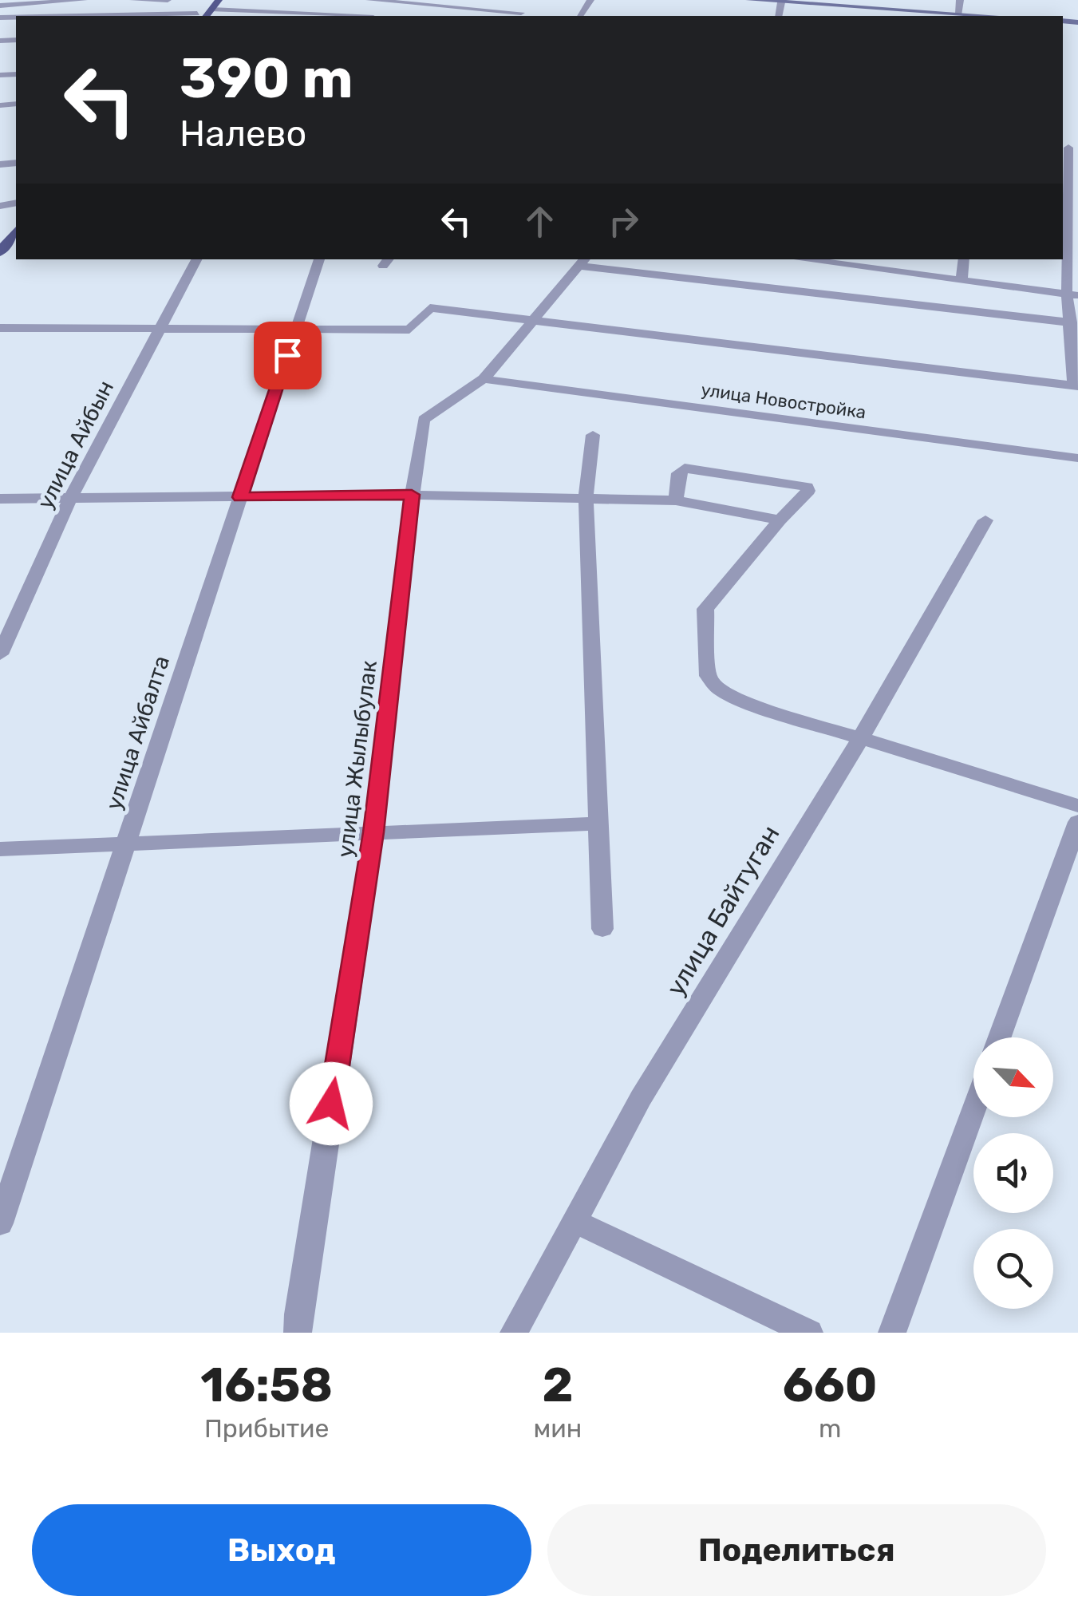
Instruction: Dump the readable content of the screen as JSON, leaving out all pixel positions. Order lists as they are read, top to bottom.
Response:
{
  "streets": {
    "street": [
      "улица Новостройка",
      "улица Айбын",
      "улица Айбалта",
      "улица Жылыбулак",
      "улица Байтуган"
    ]
  },
  "crossings": [
    ["улица Новостройка", "улица Жылыбулак"]
  ],
  "north": "bottom right",
  "page": {
    "turn": ["390 m", "Налево"],
    "eta": [
      "16:58",
      "Прибытие",
      "2",
      "мин",
      "660",
      "m"
    ],
    "buttons": ["Выход", "Поделиться"]
  }
}
